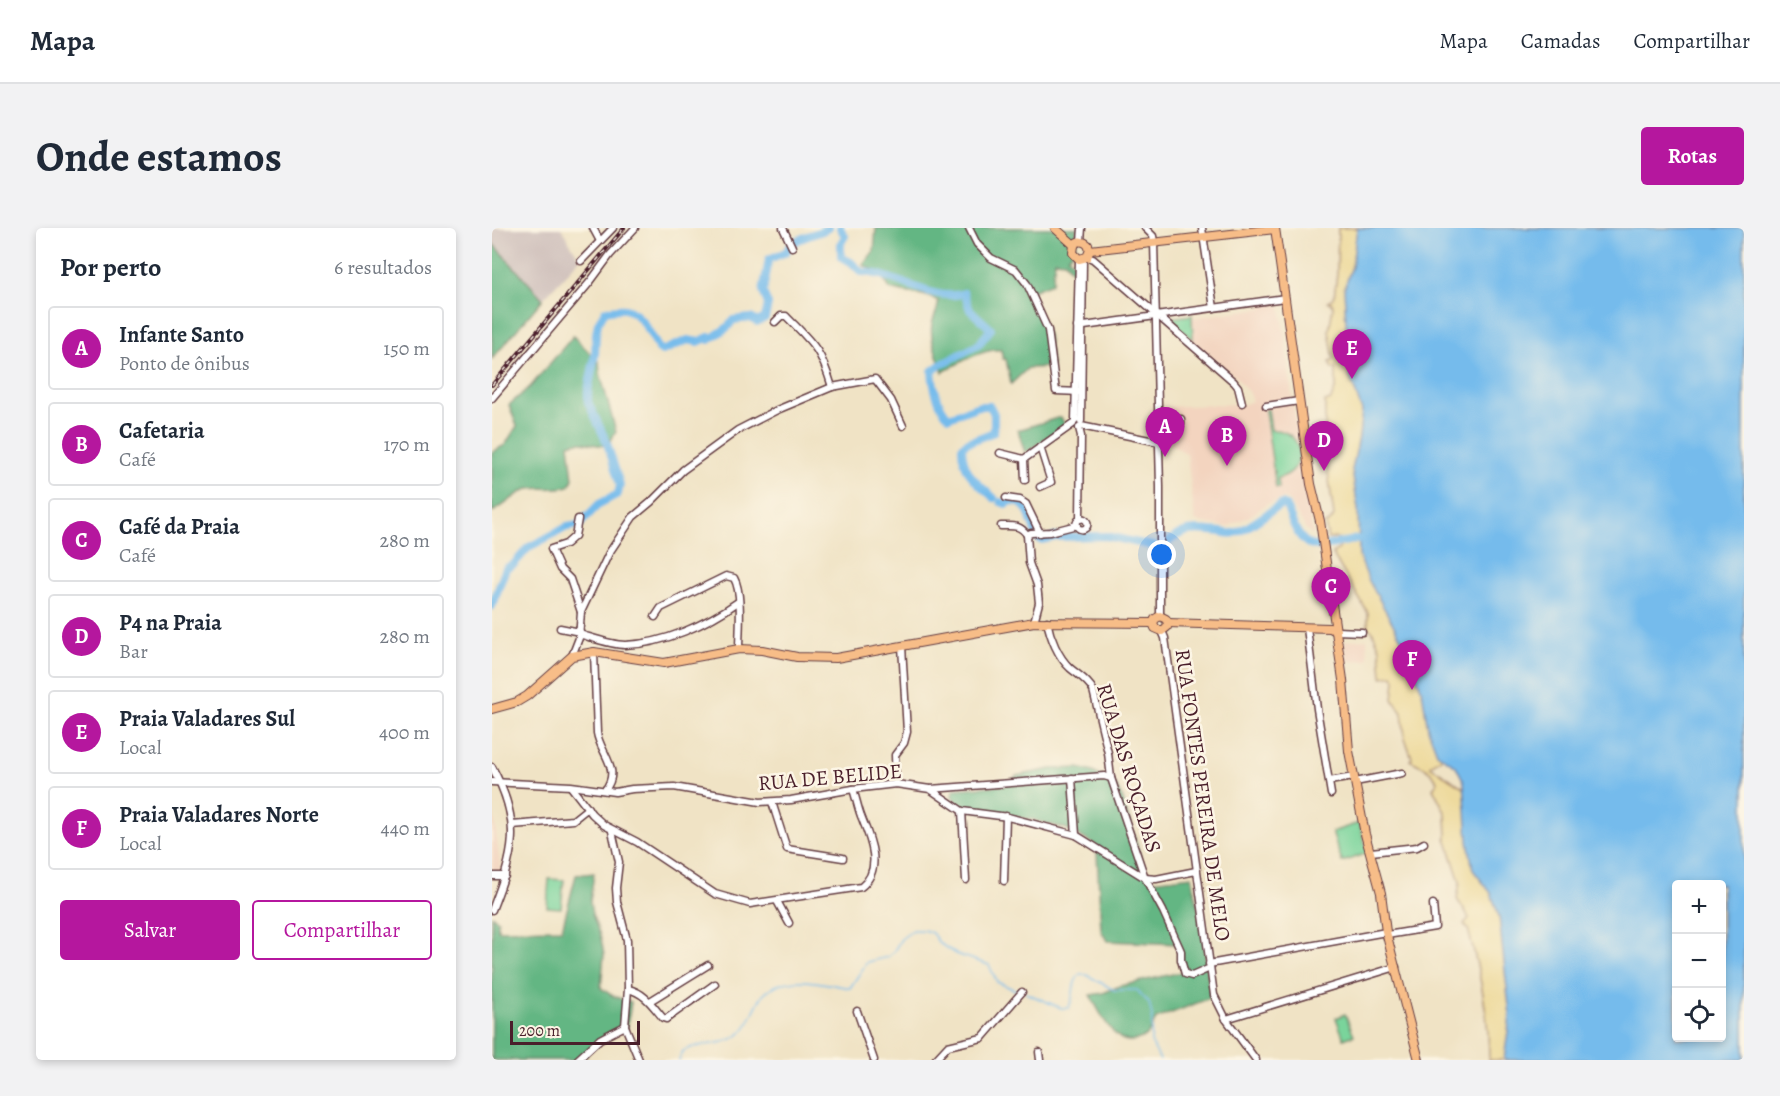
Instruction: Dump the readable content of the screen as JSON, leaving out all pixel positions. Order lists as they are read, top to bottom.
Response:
{
  "streets": {
    "street": ["RUA DAS ROÇADAS", "RUA DE BELIDE", "RUA FONTES PEREIRA DE MELO"]
  },
  "crossings": [
    ["RUA DAS ROÇADAS", "RUA DE BELIDE"],
    ["RUA DAS ROÇADAS", "RUA FONTES PEREIRA DE MELO"]
  ],
  "scale_bar": "200 m",
  "page": {
    "header": "Mapa",
    "nav": ["Mapa", "Camadas", "Compartilhar"],
    "buttons": [
      "Rotas",
      ["Salvar", "Compartilhar"]
    ],
    "title": "Onde estamos",
    "heading": ["Por perto", "6 resultados"],
    "list": [
      {
        "mark": "A",
        "name": "Infante Santo",
        "note": "Ponto de ônibus",
        "value": "150 m"
      },
      {
        "mark": "B",
        "name": "Cafetaria",
        "note": "Café",
        "value": "170 m"
      },
      {
        "mark": "C",
        "name": "Café da Praia",
        "note": "Café",
        "value": "280 m"
      },
      {
        "mark": "D",
        "name": "P4 na Praia",
        "note": "Bar",
        "value": "280 m"
      },
      {
        "mark": "E",
        "name": "Praia Valadares Sul",
        "note": "Local",
        "value": "400 m"
      },
      {
        "mark": "F",
        "name": "Praia Valadares Norte",
        "note": "Local",
        "value": "440 m"
      }
    ],
    "pins": [
      "E",
      "A",
      "B",
      "D",
      "C",
      "F"
    ],
    "map_buttons": ["+", "−"],
    "scale": "200 m"
  }
}
